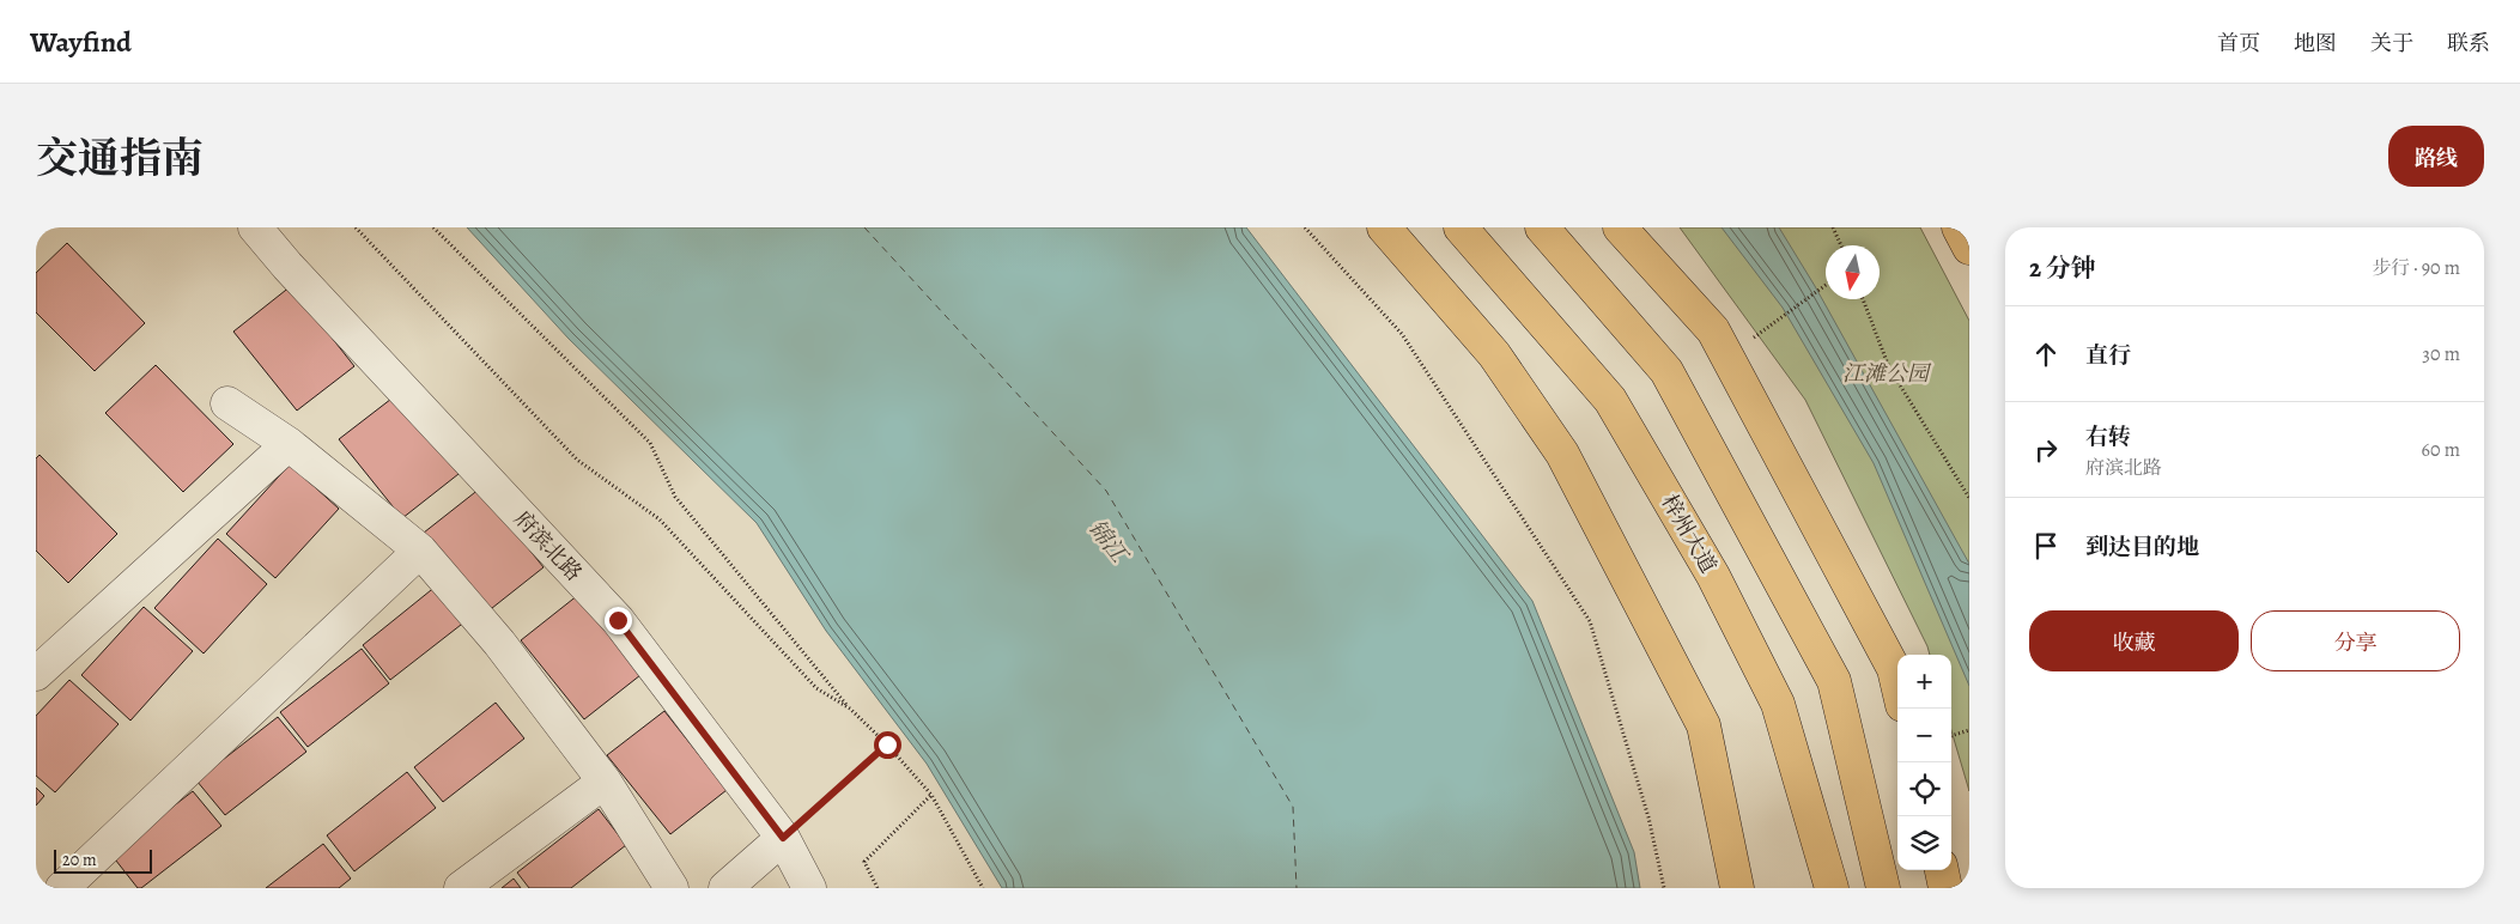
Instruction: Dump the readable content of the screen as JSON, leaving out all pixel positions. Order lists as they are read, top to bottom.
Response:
{
  "streets": {
    "main road": ["梓州大道"],
    "street": ["府滨北路"]
  },
  "water": ["锦江"],
  "parks": ["江滩公园"],
  "scale_bar": "20 m",
  "north": "bottom",
  "page": {
    "header": "Wayfind",
    "nav": [
      "首页",
      "地图",
      "关于",
      "联系"
    ],
    "title": "交通指南",
    "buttons": [
      "路线",
      ["收藏", "分享"]
    ],
    "heading": ["2 分钟", "步行 · 90 m"],
    "list": [
      ["直行", "30 m"],
      ["右转", "府滨北路", "60 m"],
      "到达目的地"
    ],
    "map_buttons": ["+", "−"],
    "scale": "20 m"
  }
}
